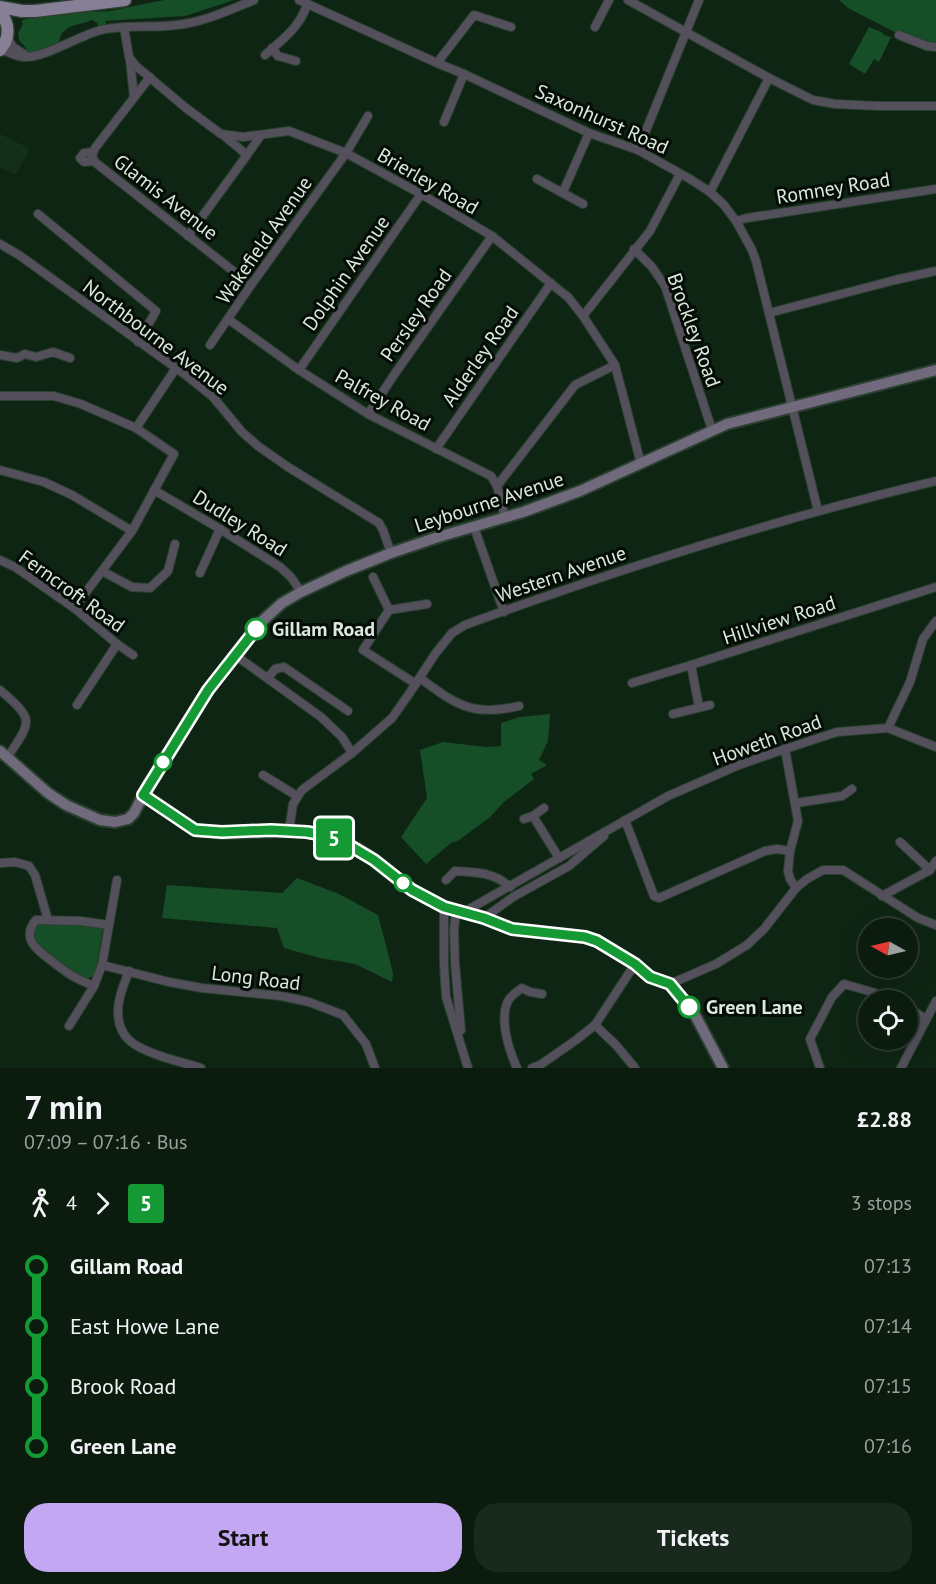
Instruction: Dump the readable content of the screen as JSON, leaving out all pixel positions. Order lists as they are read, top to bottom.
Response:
{
  "streets": {
    "street": [
      "Saxonhurst Road",
      "Brierley Road",
      "Romney Road",
      "Glamis Avenue",
      "Wakefield Avenue",
      "Dolphin Avenue",
      "Persley Road",
      "Brockley Road",
      "Northbourne Avenue",
      "Alderley Road",
      "Palfrey Road",
      "Leybourne Avenue",
      "Dudley Road",
      "Western Avenue",
      "Ferncroft Road",
      "Hillview Road",
      "Howeth Road",
      "Long Road"
    ]
  },
  "crossings": [
    ["Saxonhurst Road", "Romney Road"],
    ["Saxonhurst Road", "Leybourne Avenue"],
    ["Saxonhurst Road", "Western Avenue"],
    ["Brierley Road", "Wakefield Avenue"],
    ["Brierley Road", "Dolphin Avenue"],
    ["Brierley Road", "Persley Road"],
    ["Brierley Road", "Alderley Road"],
    ["Brierley Road", "Leybourne Avenue"],
    ["Glamis Avenue", "Wakefield Avenue"],
    ["Wakefield Avenue", "Palfrey Road"],
    ["Dolphin Avenue", "Palfrey Road"],
    ["Persley Road", "Palfrey Road"],
    ["Brockley Road", "Leybourne Avenue"],
    ["Northbourne Avenue", "Leybourne Avenue"],
    ["Alderley Road", "Palfrey Road"],
    ["Leybourne Avenue", "Dudley Road"]
  ],
  "places": ["Gillam Road", "Green Lane"],
  "lines": ["bus line 5"],
  "north": "left",
  "page": {
    "on_map": "5",
    "heading": ["7 min", "07:09 – 07:16 · Bus", "£2.88"],
    "legs": ["4", "5", "3 stops"],
    "list": [
      {
        "name": "Gillam Road",
        "value": "07:13"
      },
      {
        "name": "East Howe Lane",
        "value": "07:14"
      },
      {
        "name": "Brook Road",
        "value": "07:15"
      },
      {
        "name": "Green Lane",
        "value": "07:16"
      }
    ],
    "buttons": ["Start", "Tickets"]
  }
}
